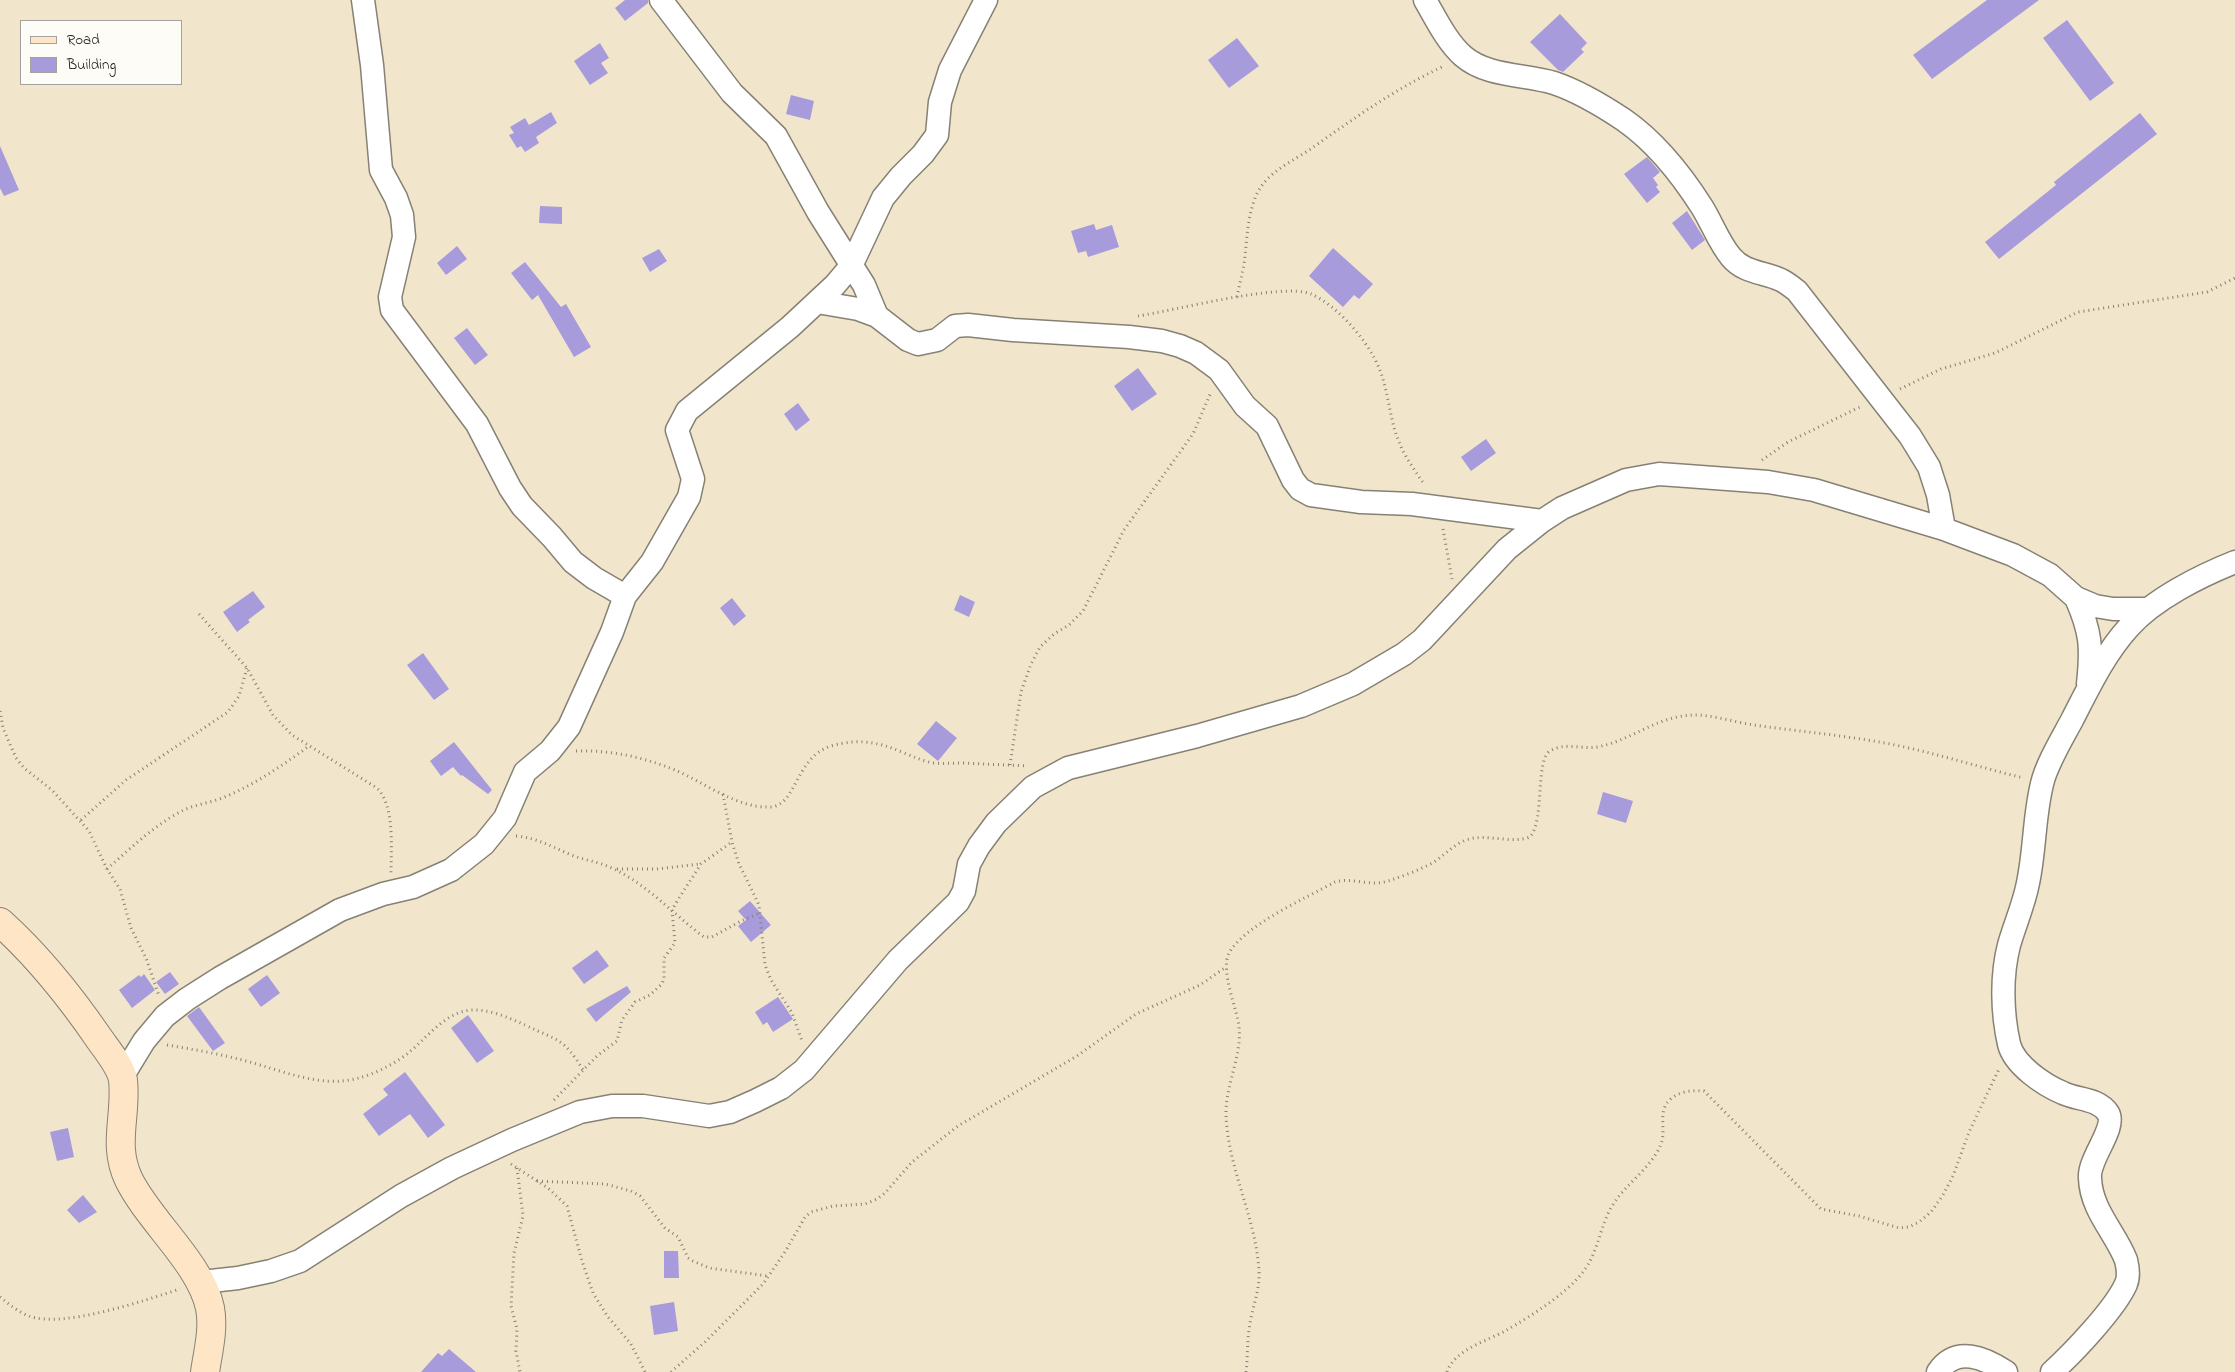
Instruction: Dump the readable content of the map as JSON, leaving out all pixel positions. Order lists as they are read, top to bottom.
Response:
{
  "legend": ["Road", "Building"]
}
